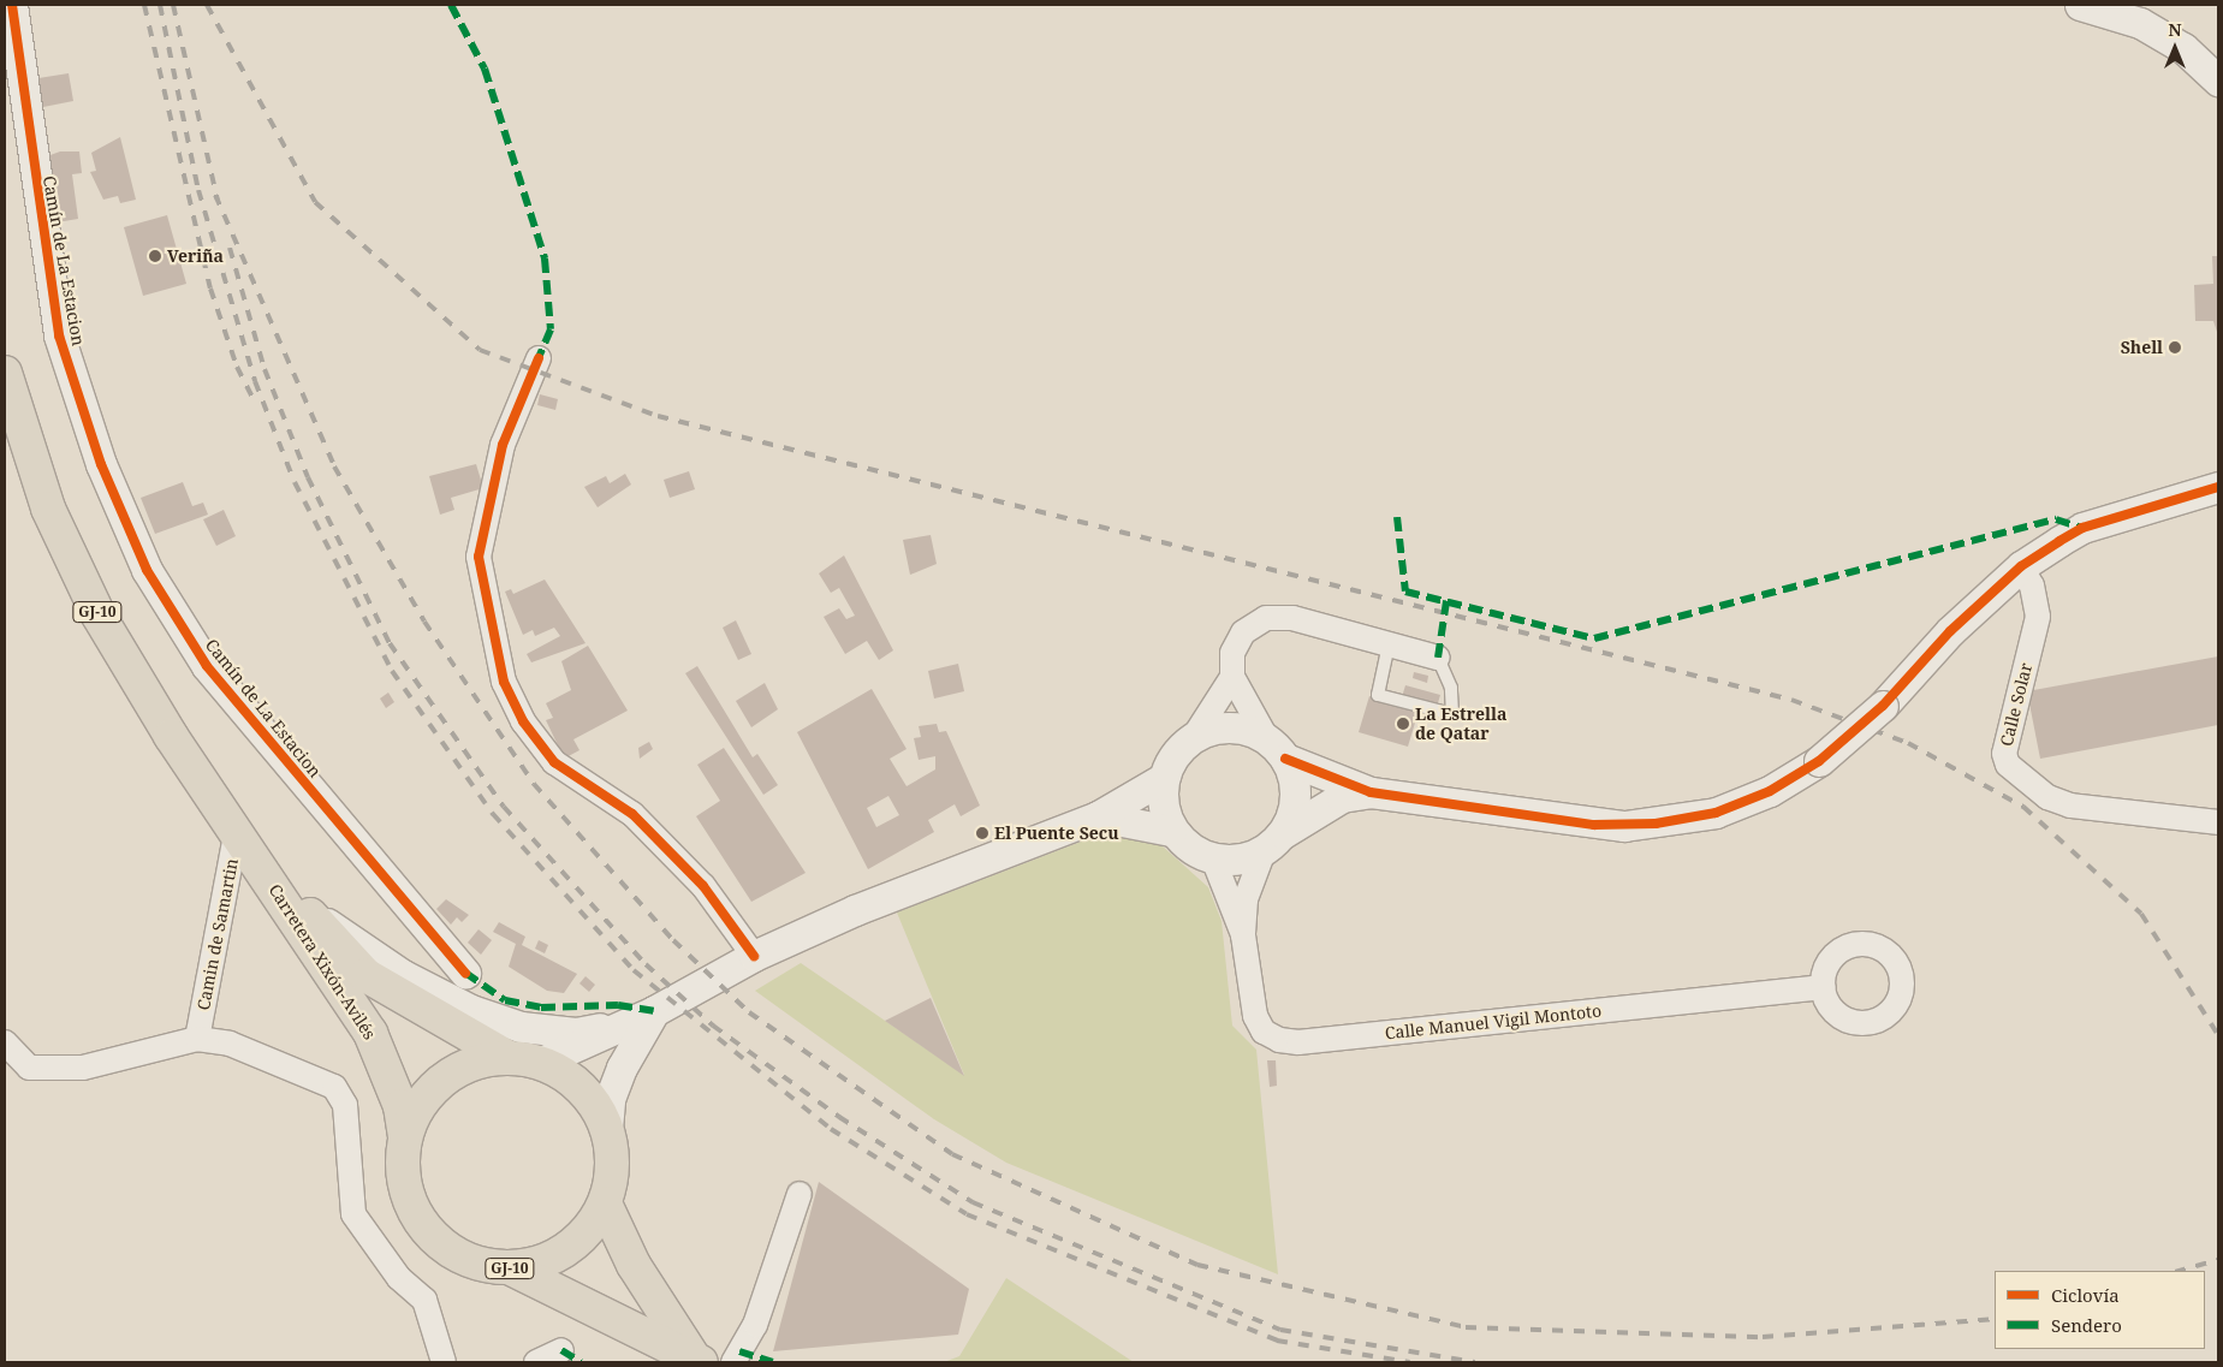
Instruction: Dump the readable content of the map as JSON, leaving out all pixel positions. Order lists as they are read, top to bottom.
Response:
{
  "streets": {
    "highway": ["GJ-10", "Carretera Xixón-Avilés"],
    "street": [
      "Camín de La Estacion",
      "Calle Solar",
      "Camin de Samartin",
      "Calle Manuel Vigil Montoto"
    ]
  },
  "crossings": [
    ["GJ-10", "Carretera Xixón-Avilés"],
    ["Camin de Samartin", "Carretera Xixón-Avilés"]
  ],
  "places": [
    "Veriña",
    "Shell",
    "La Estrella de Qatar",
    "El Puente Secu"
  ],
  "legend": ["Ciclovía", "Sendero"],
  "north": "top"
}
